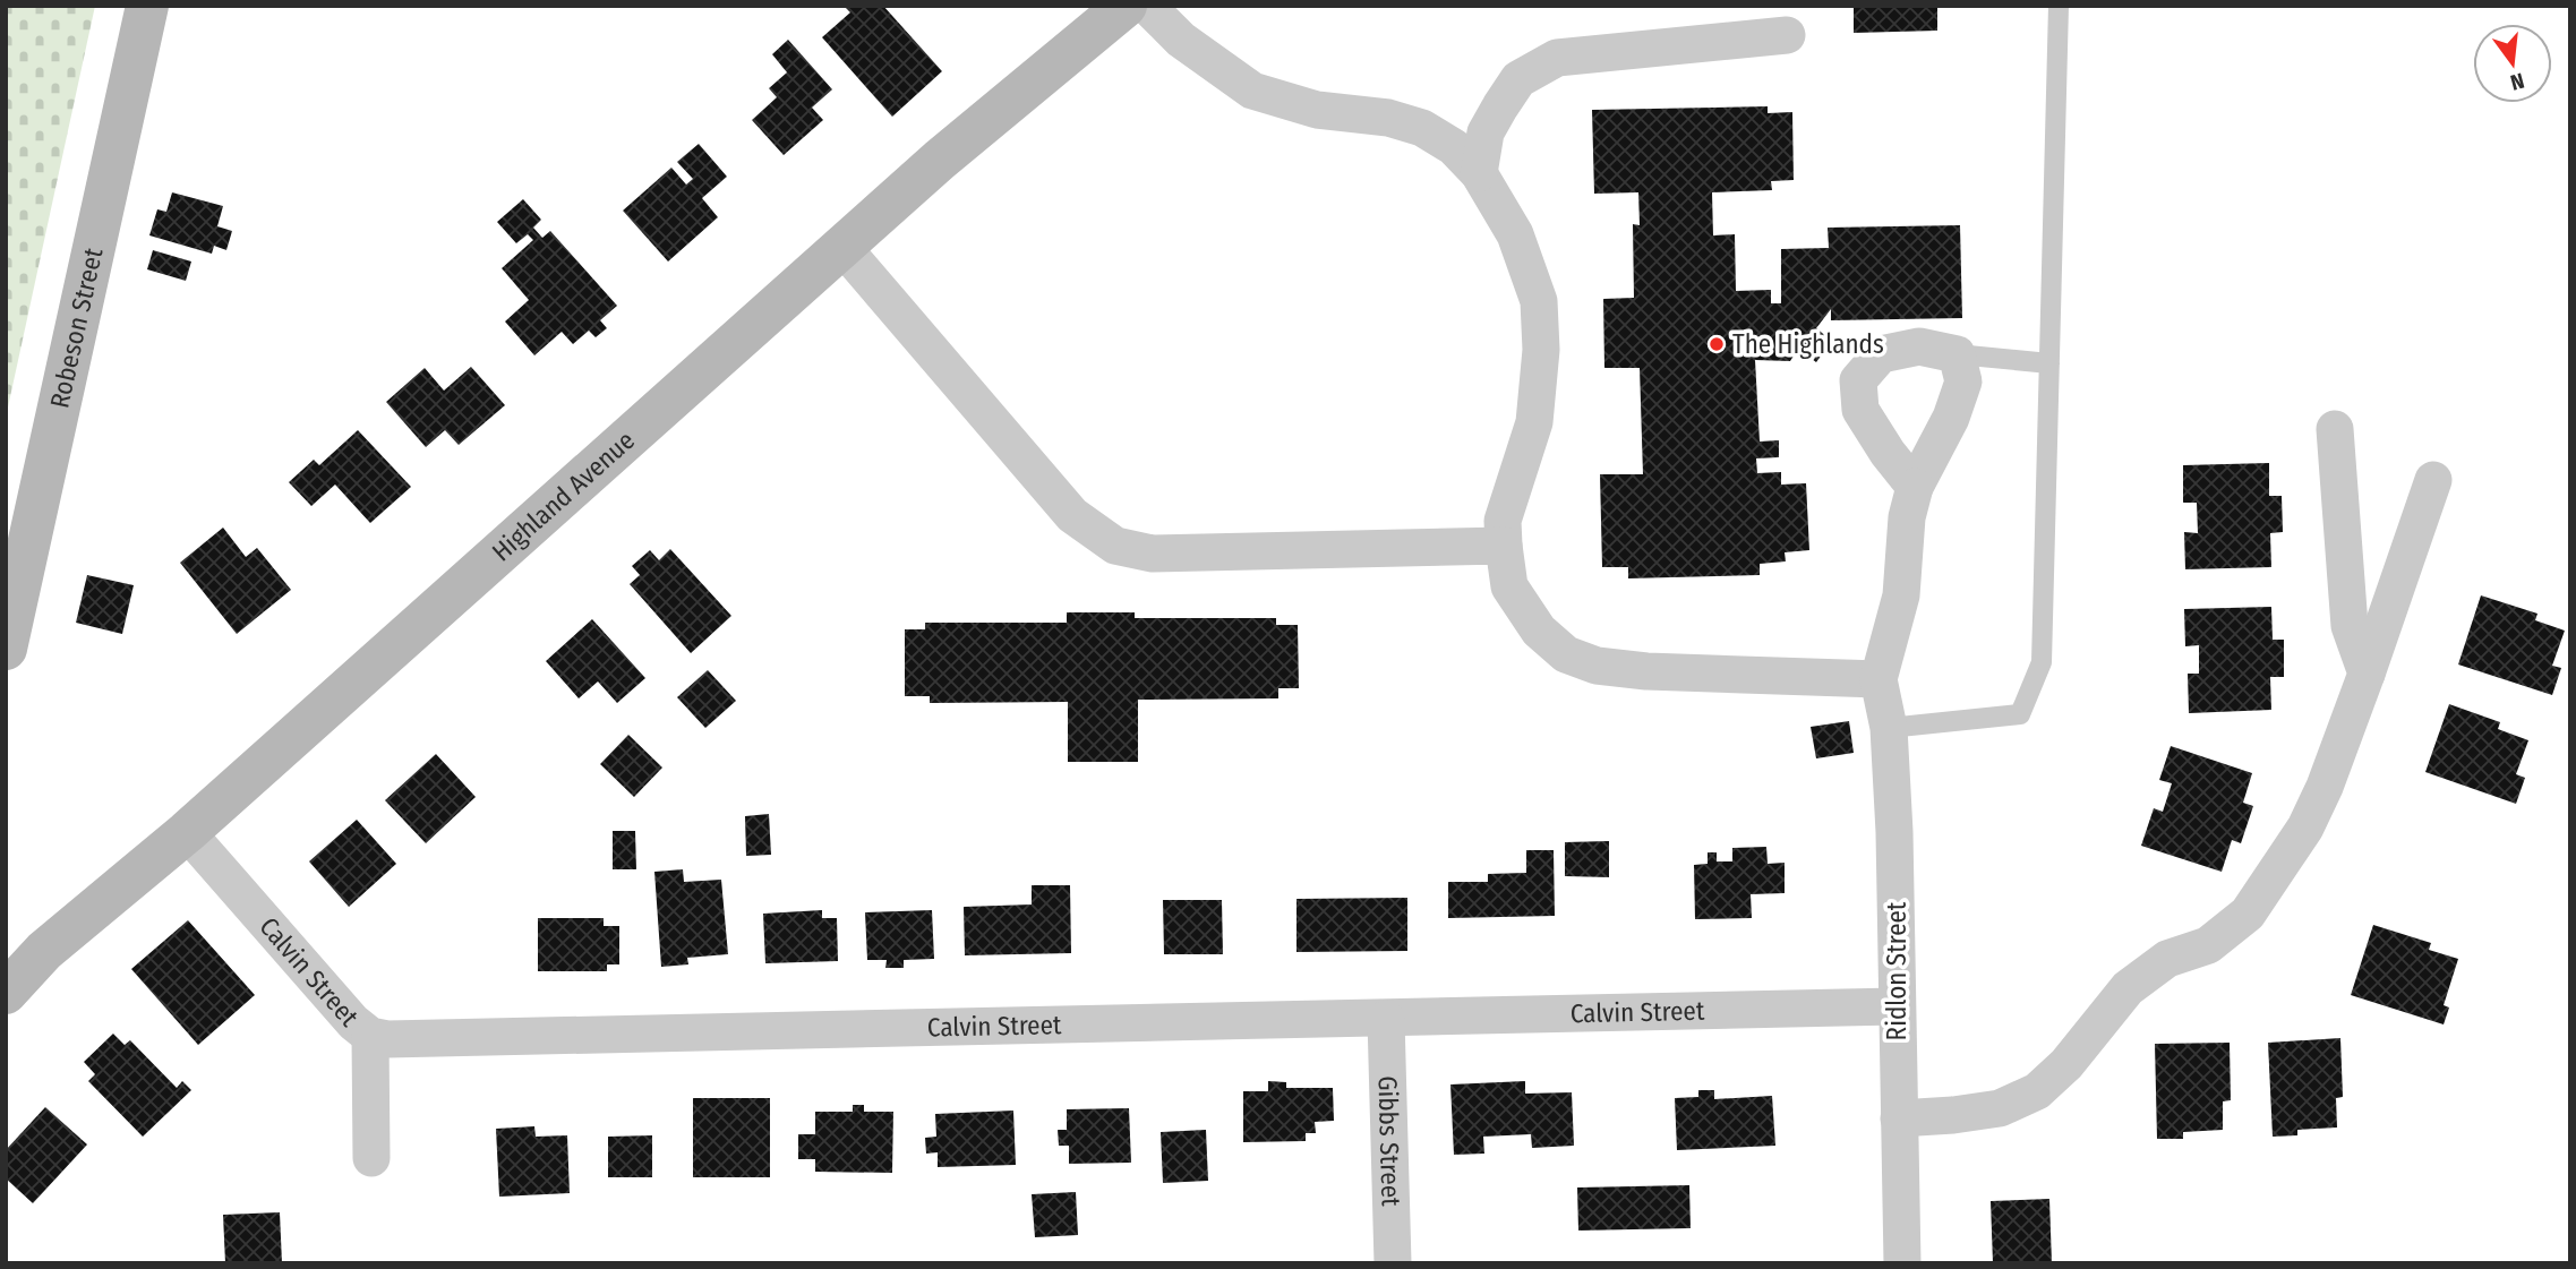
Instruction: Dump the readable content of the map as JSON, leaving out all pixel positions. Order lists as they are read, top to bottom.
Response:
{
  "streets": {
    "street": [
      "Robeson Street",
      "Highland Avenue",
      "Ridlon Street",
      "Calvin Street",
      "Gibbs Street"
    ]
  },
  "crossings": [
    ["Highland Avenue", "Calvin Street"],
    ["Ridlon Street", "Calvin Street"],
    ["Calvin Street", "Gibbs Street"]
  ],
  "places": ["The Highlands"],
  "north": "bottom"
}
